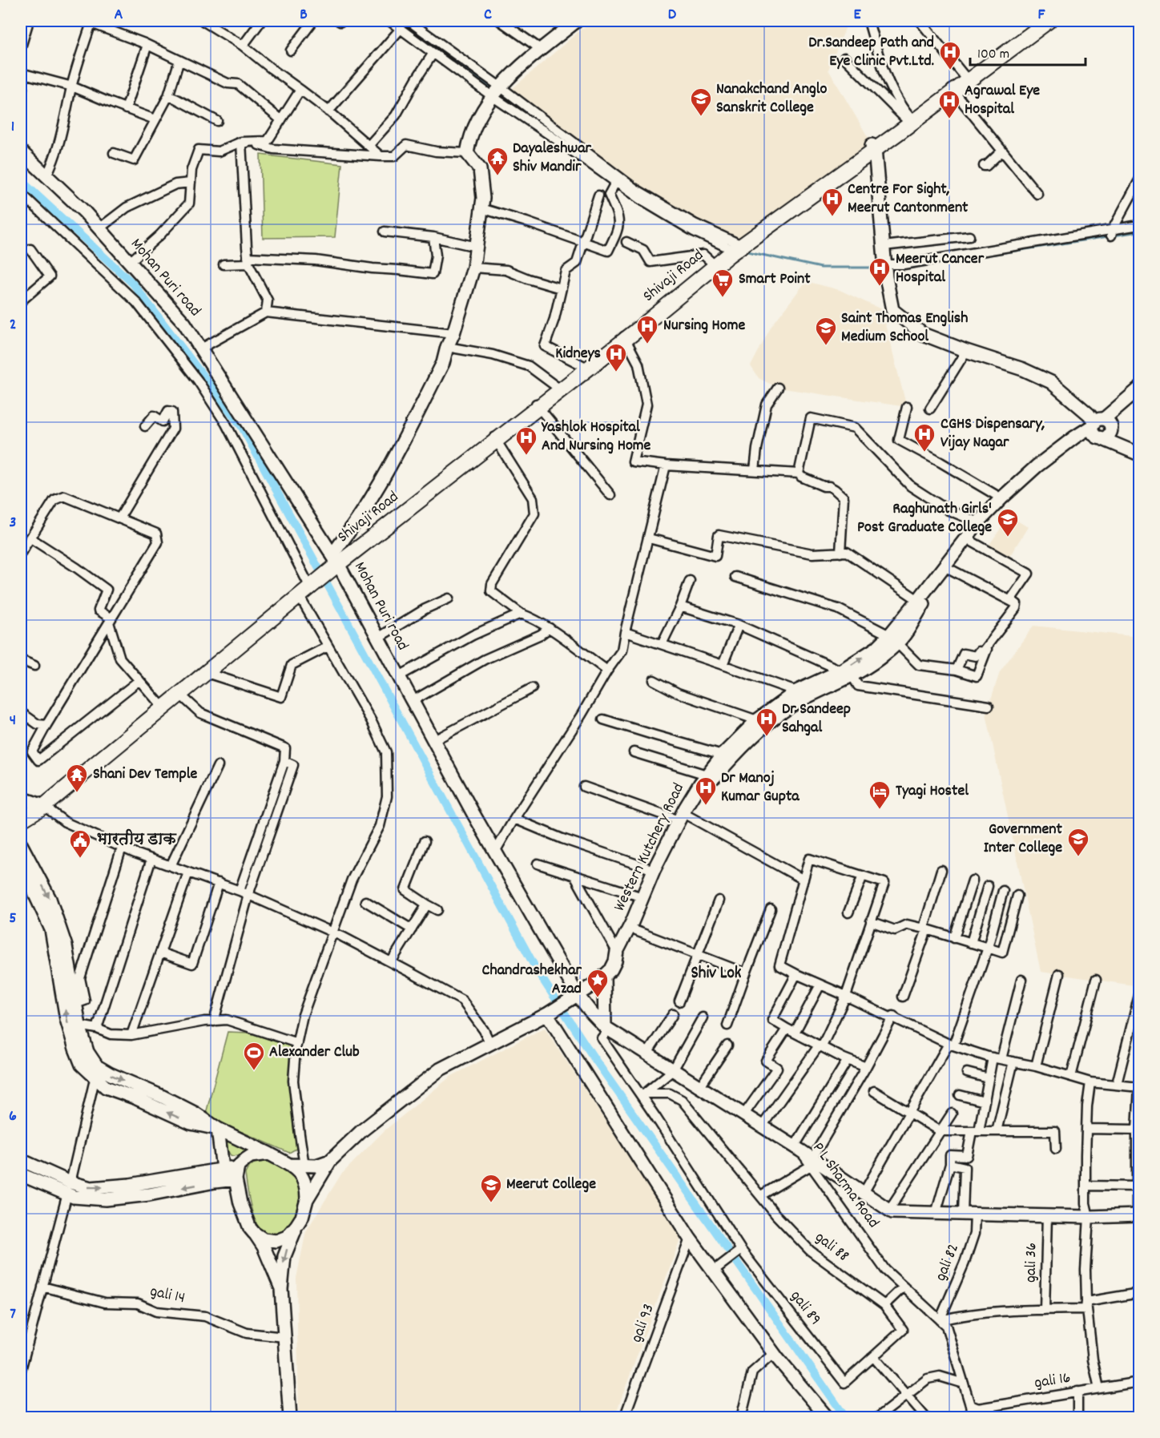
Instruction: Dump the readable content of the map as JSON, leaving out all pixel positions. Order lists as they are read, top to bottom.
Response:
{
  "streets": {
    "main road": ["Shivaji Road"],
    "street": [
      "Mohan Puri road",
      "Western Kutchery Road",
      "P L Sharma Road",
      "gali 88",
      "gali 82",
      "gali 36",
      "gali 14",
      "gali 89",
      "gali 93",
      "gali 16"
    ]
  },
  "crossings": [
    ["Shivaji Road", "Mohan Puri road"],
    ["Mohan Puri road", "Western Kutchery Road"],
    ["Mohan Puri road", "P L Sharma Road"],
    ["Western Kutchery Road", "P L Sharma Road"],
    ["P L Sharma Road", "gali 88"],
    ["P L Sharma Road", "gali 82"],
    ["P L Sharma Road", "gali 16"],
    ["gali 88", "gali 89"]
  ],
  "districts": ["Shiv Lok"],
  "places": {
    "hospital": [
      "Dr.Sandeep Path and Eye Clinic Pvt.Ltd.",
      "Agrawal Eye Hospital",
      "Centre For Sight, Meerut Cantonment",
      "Meerut Cancer Hospital",
      "Nursing Home",
      "Kidneys",
      "CGHS Dispensary, Vijay Nagar",
      "Yashlok Hospital And Nursing Home",
      "Dr Sandeep Sahgal",
      "Dr Manoj Kumar Gupta"
    ],
    "school or university": [
      "Nanakchand Anglo Sanskrit College",
      "Saint Thomas English Medium School",
      "Raghunath Girls' Post Graduate College",
      "Government Inter College",
      "Meerut College"
    ],
    "temple": ["Dayaleshwar Shiv Mandir", "Shani Dev Temple"],
    "supermarket": ["Smart Point"],
    "hotel": ["Tyagi Hostel"],
    "public building": ["भारतीय डाक"],
    "place": ["Chandrashekhar Azad"],
    "sports": ["Alexander Club"]
  },
  "scale_bar": "100 m",
  "grid": {
    "columns": [
      "A",
      "B",
      "C",
      "D",
      "E",
      "F"
    ],
    "rows": [
      "1",
      "2",
      "3",
      "4",
      "5",
      "6",
      "7"
    ]
  }
}
